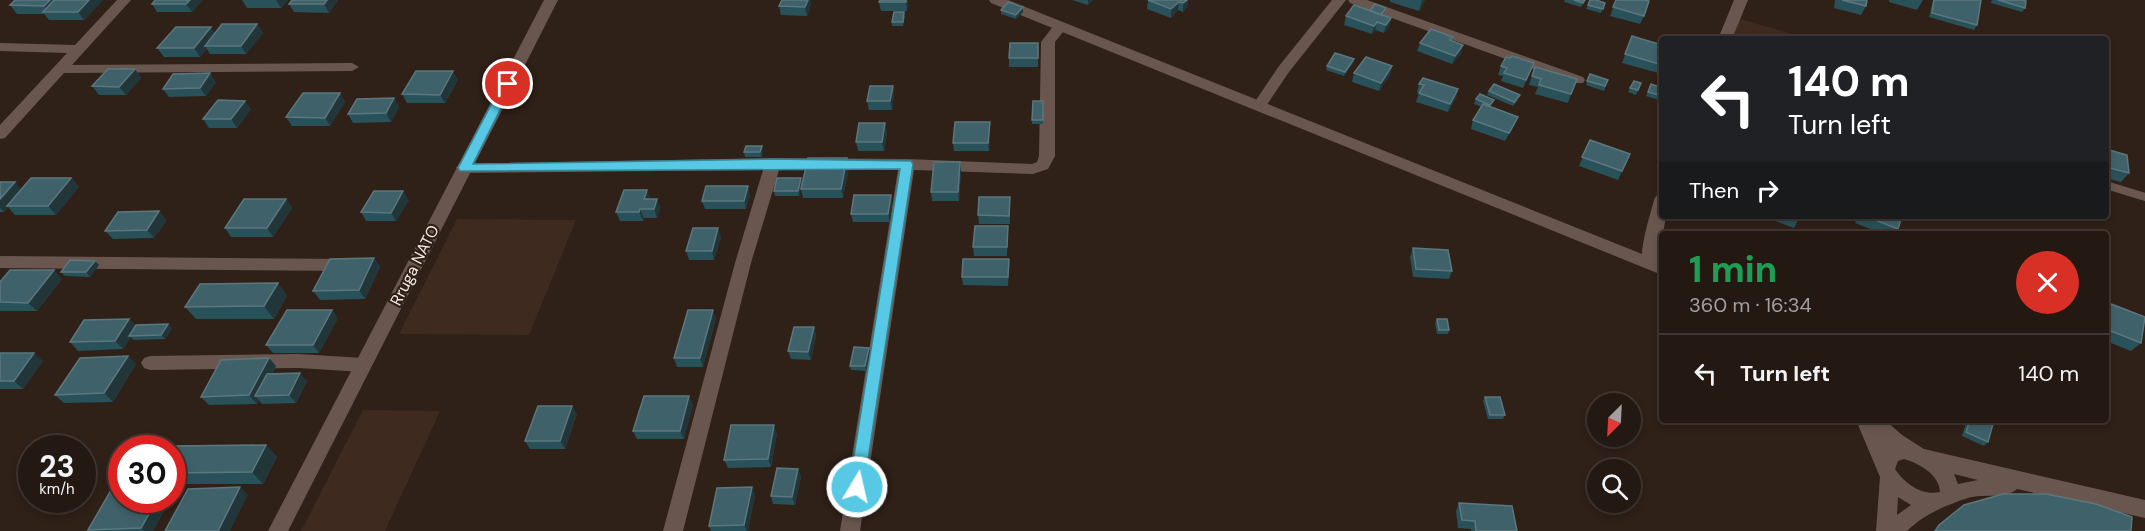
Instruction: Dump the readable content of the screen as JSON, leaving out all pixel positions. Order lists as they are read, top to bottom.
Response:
{
  "streets": {
    "street": ["Rruga NATO"]
  },
  "north": "bottom left",
  "page": {
    "turn": ["140 m", "Turn left"],
    "then": "Then",
    "heading": ["1 min", "360 m · 16:34"],
    "list": [
      {
        "name": "Turn left",
        "value": "140 m"
      }
    ],
    "speed": "23 km/h",
    "limit": "30"
  }
}
